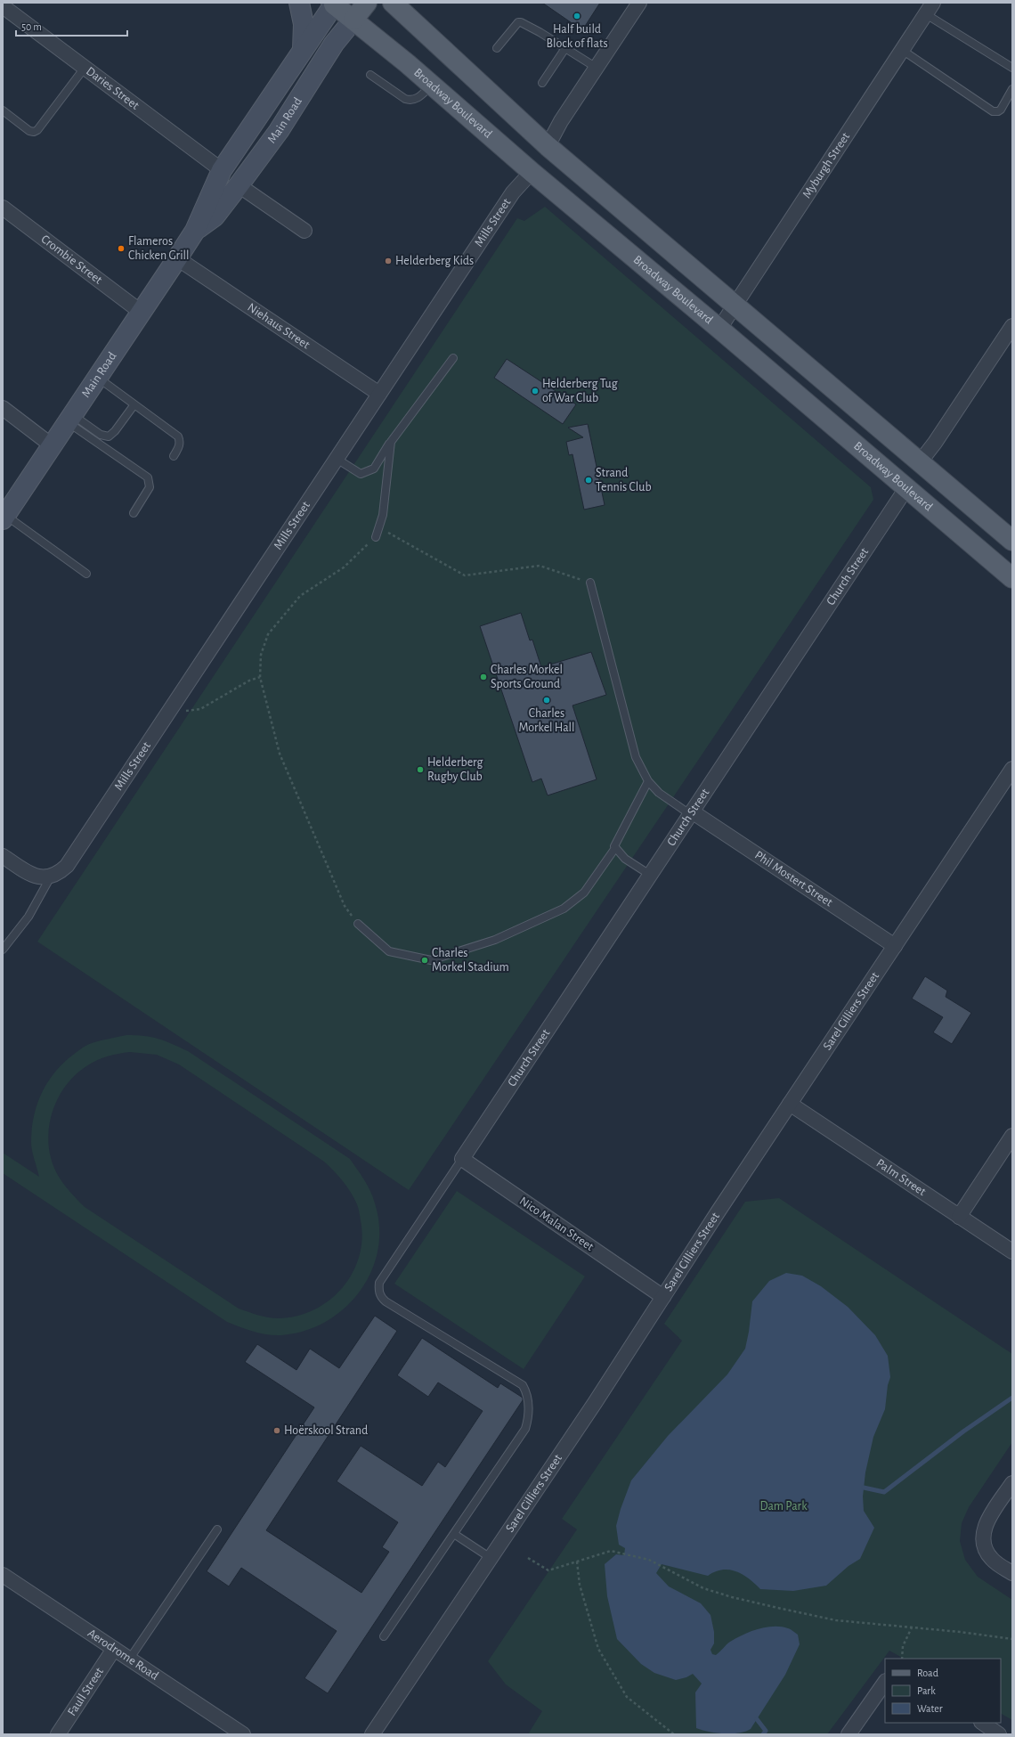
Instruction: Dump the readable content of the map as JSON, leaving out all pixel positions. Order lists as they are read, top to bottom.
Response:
{
  "streets": {
    "main road": ["Broadway Boulevard", "Main Road"],
    "street": [
      "Daries Street",
      "Myburgh Street",
      "Mills Street",
      "Crombie Street",
      "Niehaus Street",
      "Church Street",
      "Phil Mostert Street",
      "Sarel Cilliers Street",
      "Palm Street",
      "Nico Malan Street",
      "Aerodrome Road",
      "Faull Street"
    ]
  },
  "crossings": [
    ["Daries Street", "Main Road"],
    ["Broadway Boulevard", "Main Road"],
    ["Broadway Boulevard", "Myburgh Street"],
    ["Broadway Boulevard", "Mills Street"],
    ["Broadway Boulevard", "Church Street"],
    ["Main Road", "Crombie Street"],
    ["Main Road", "Niehaus Street"],
    ["Mills Street", "Niehaus Street"],
    ["Church Street", "Phil Mostert Street"],
    ["Church Street", "Nico Malan Street"],
    ["Phil Mostert Street", "Sarel Cilliers Street"],
    ["Sarel Cilliers Street", "Palm Street"],
    ["Sarel Cilliers Street", "Nico Malan Street"],
    ["Aerodrome Road", "Faull Street"]
  ],
  "parks": ["Dam Park"],
  "places": [
    "Half build Block of flats",
    "Flameros Chicken Grill",
    "Helderberg Kids",
    "Helderberg Tug of War Club",
    "Strand Tennis Club",
    "Charles Morkel Sports Ground",
    "Charles Morkel Hall",
    "Helderberg Rugby Club",
    "Charles Morkel Stadium",
    "Hoërskool Strand"
  ],
  "legend": ["Road", "Park", "Water"],
  "scale_bar": "50 m"
}
